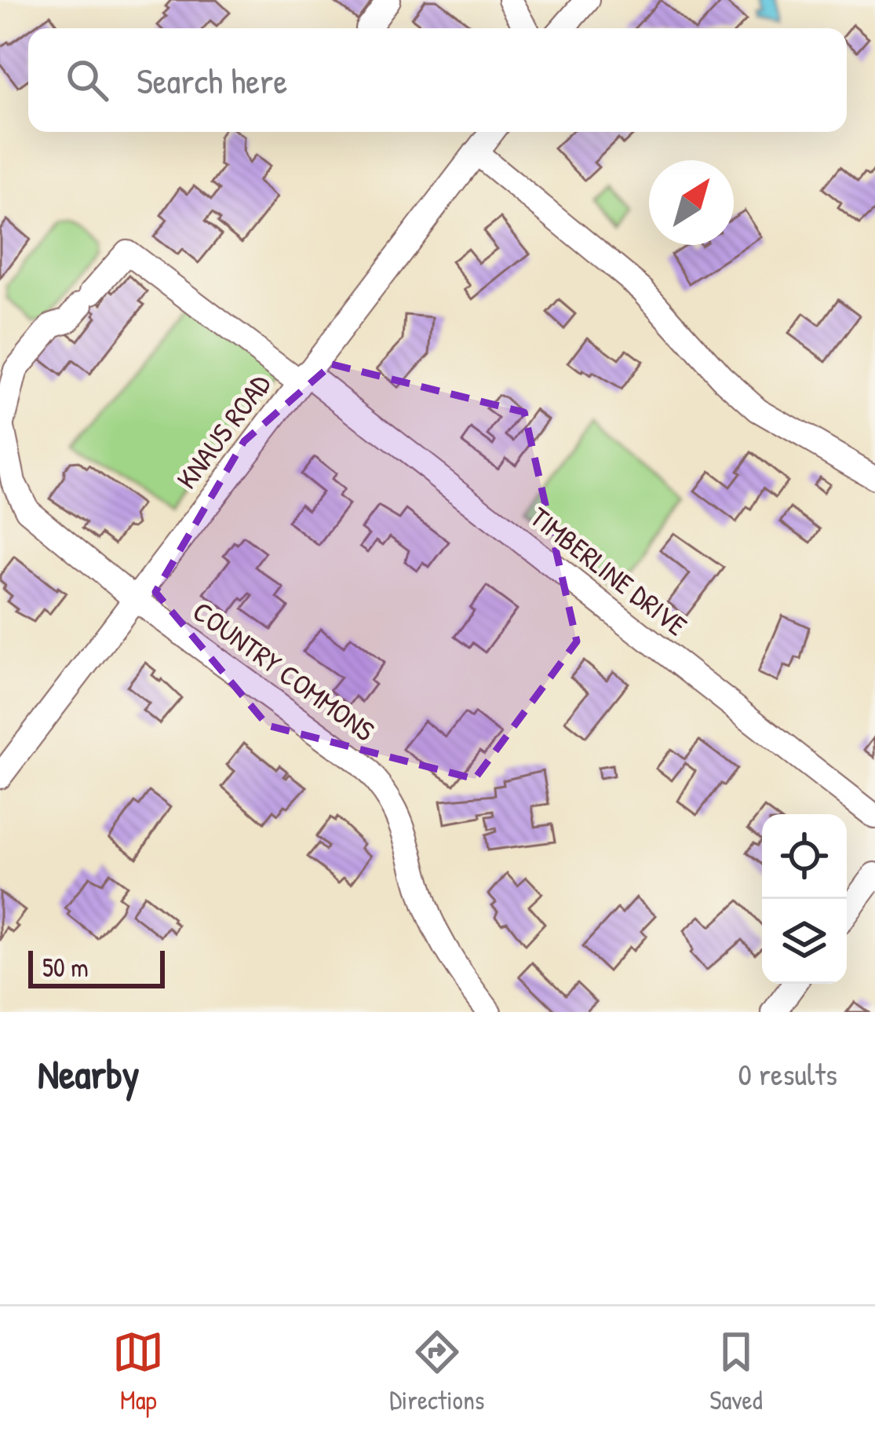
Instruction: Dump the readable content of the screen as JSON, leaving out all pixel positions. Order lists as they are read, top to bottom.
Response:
{
  "streets": {
    "street": ["KNAUS ROAD", "TIMBERLINE DRIVE", "COUNTRY COMMONS"]
  },
  "crossings": [
    ["KNAUS ROAD", "TIMBERLINE DRIVE"],
    ["KNAUS ROAD", "COUNTRY COMMONS"],
    ["TIMBERLINE DRIVE", "COUNTRY COMMONS"]
  ],
  "scale_bar": "50 m",
  "north": "top right",
  "page": {
    "search": "Search here",
    "scale": "50 m",
    "heading": ["Nearby", "0 results"],
    "nav": ["Map", "Directions", "Saved"]
  }
}
